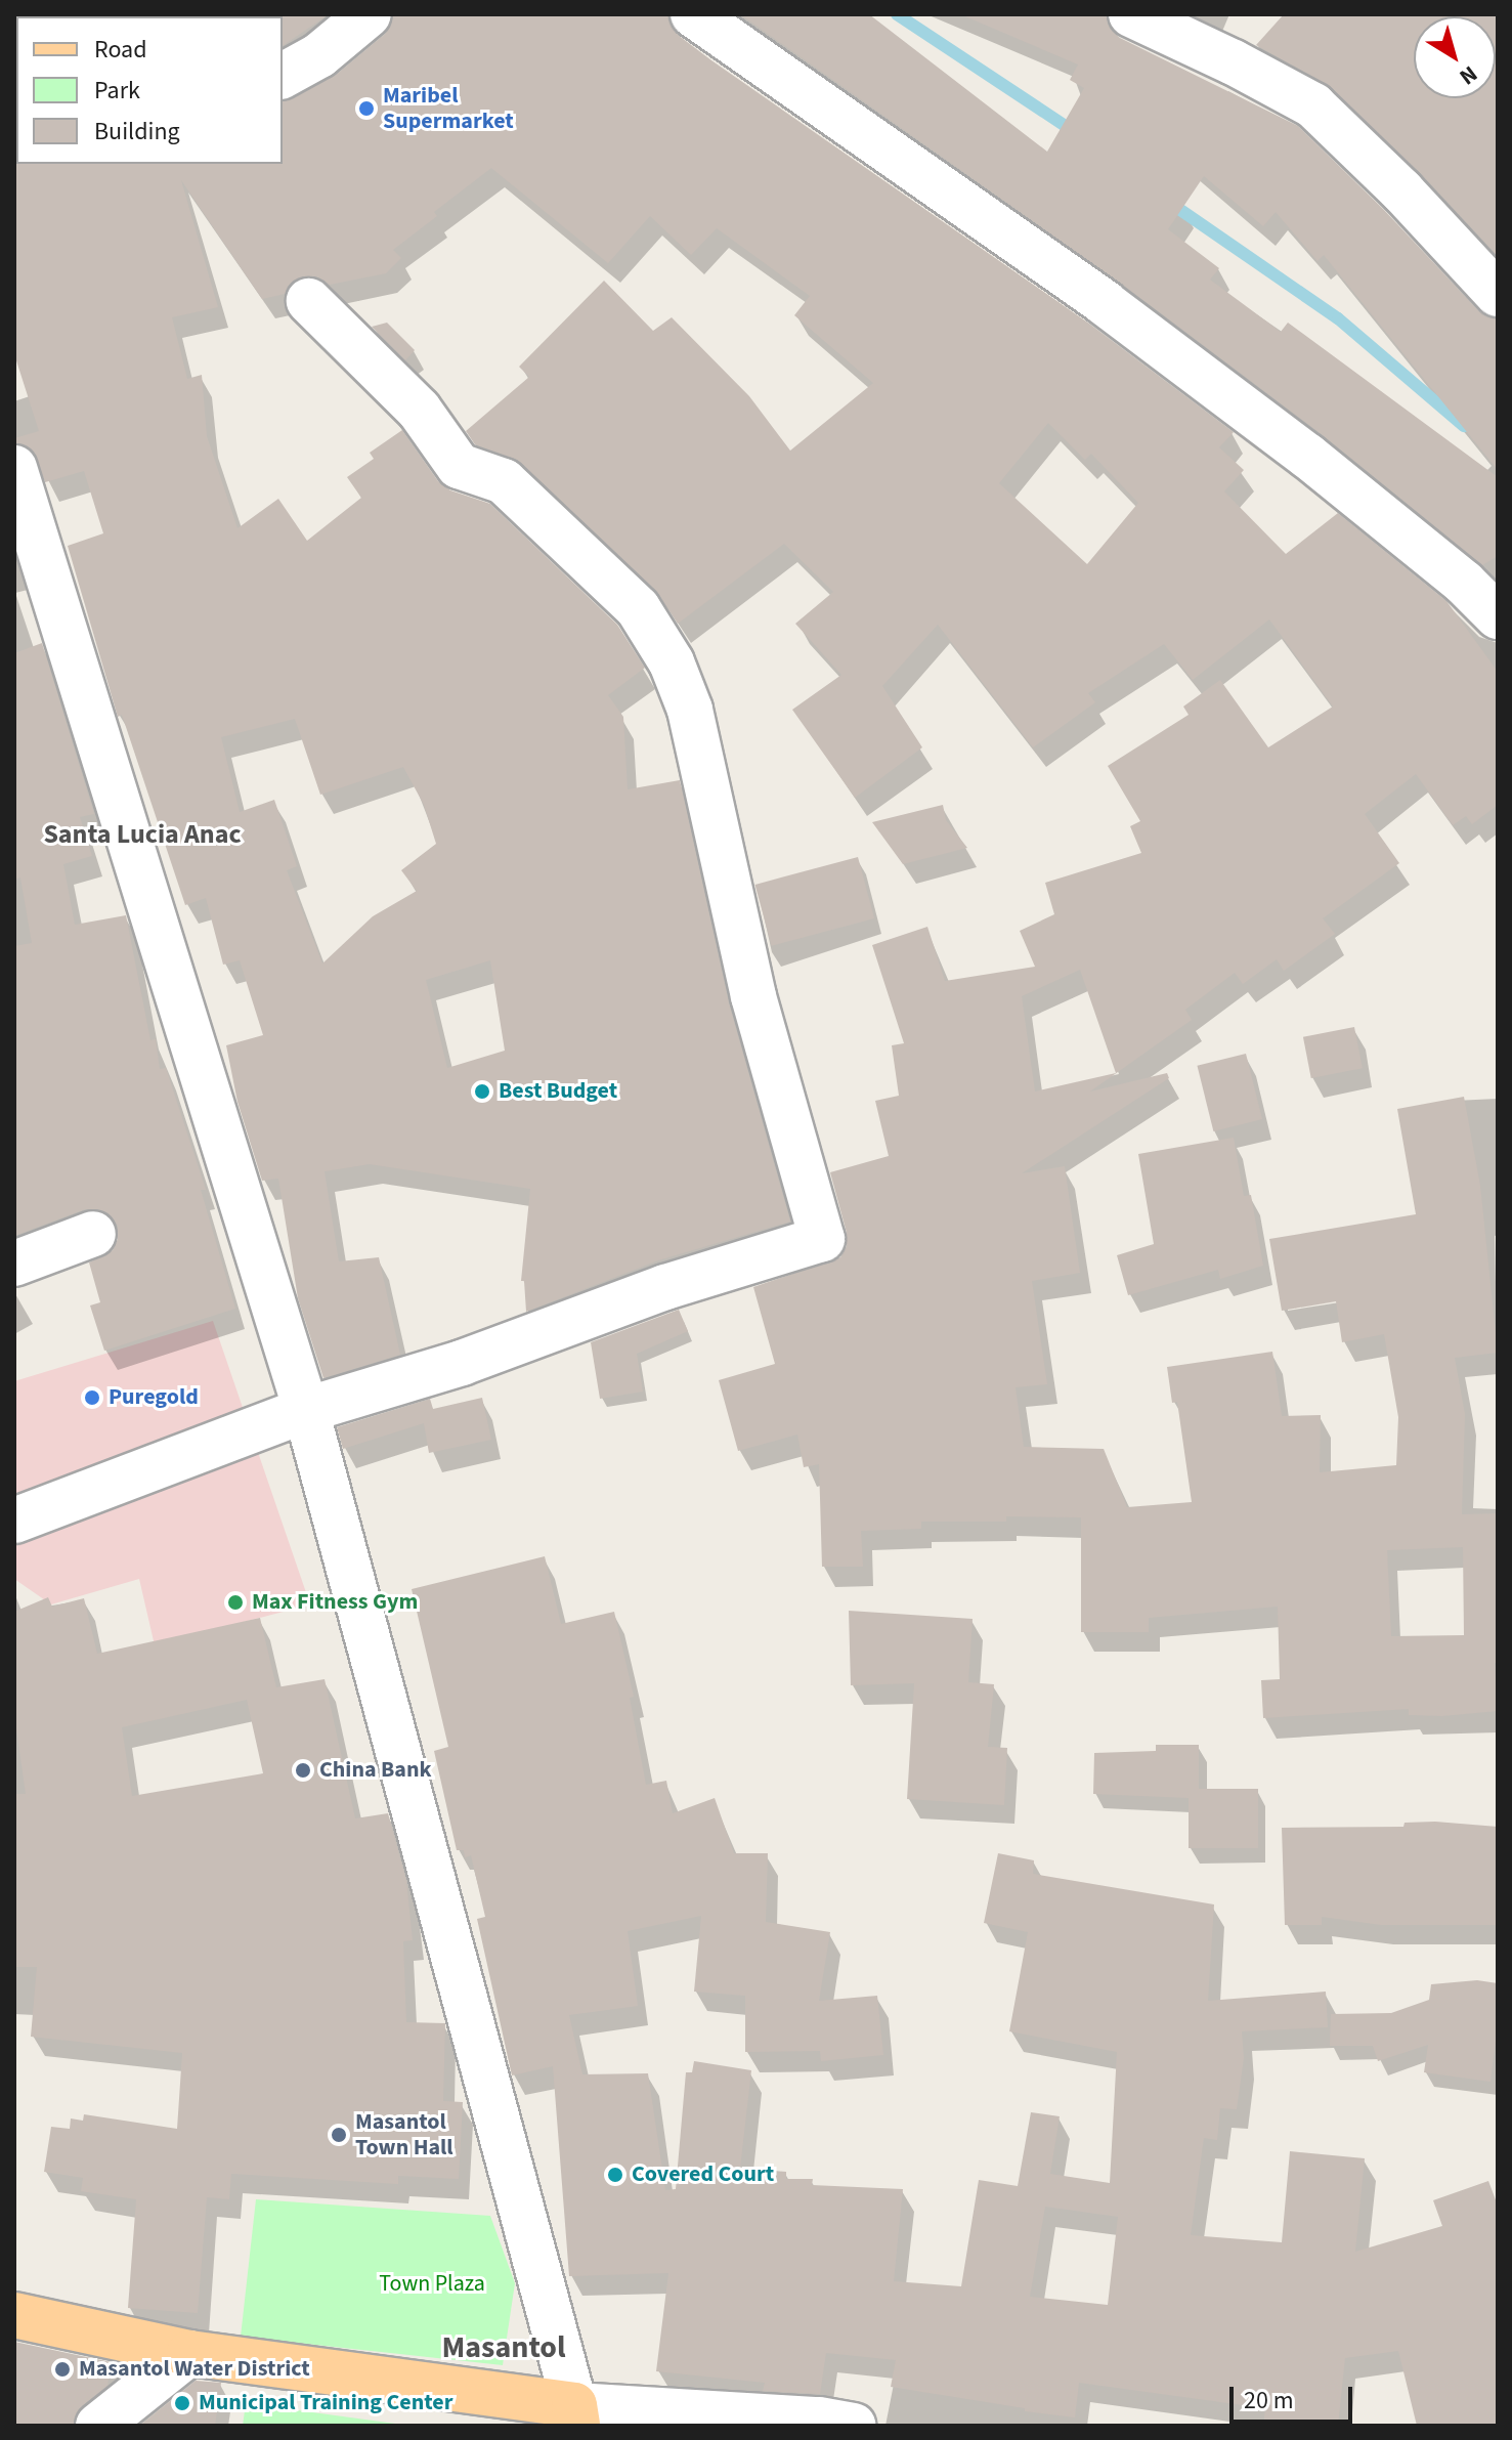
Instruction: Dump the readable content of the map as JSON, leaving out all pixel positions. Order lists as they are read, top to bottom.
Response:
{
  "districts": ["Santa Lucia Anac", "Masantol"],
  "parks": ["Town Plaza"],
  "places": [
    "Maribel Supermarket",
    "Best Budget",
    "Puregold",
    "Max Fitness Gym",
    "China Bank",
    "Masantol Town Hall",
    "Covered Court",
    "Masantol Water District",
    "Municipal Training Center"
  ],
  "legend": ["Road", "Park", "Building"],
  "scale_bar": "20 m",
  "north": "bottom right"
}
